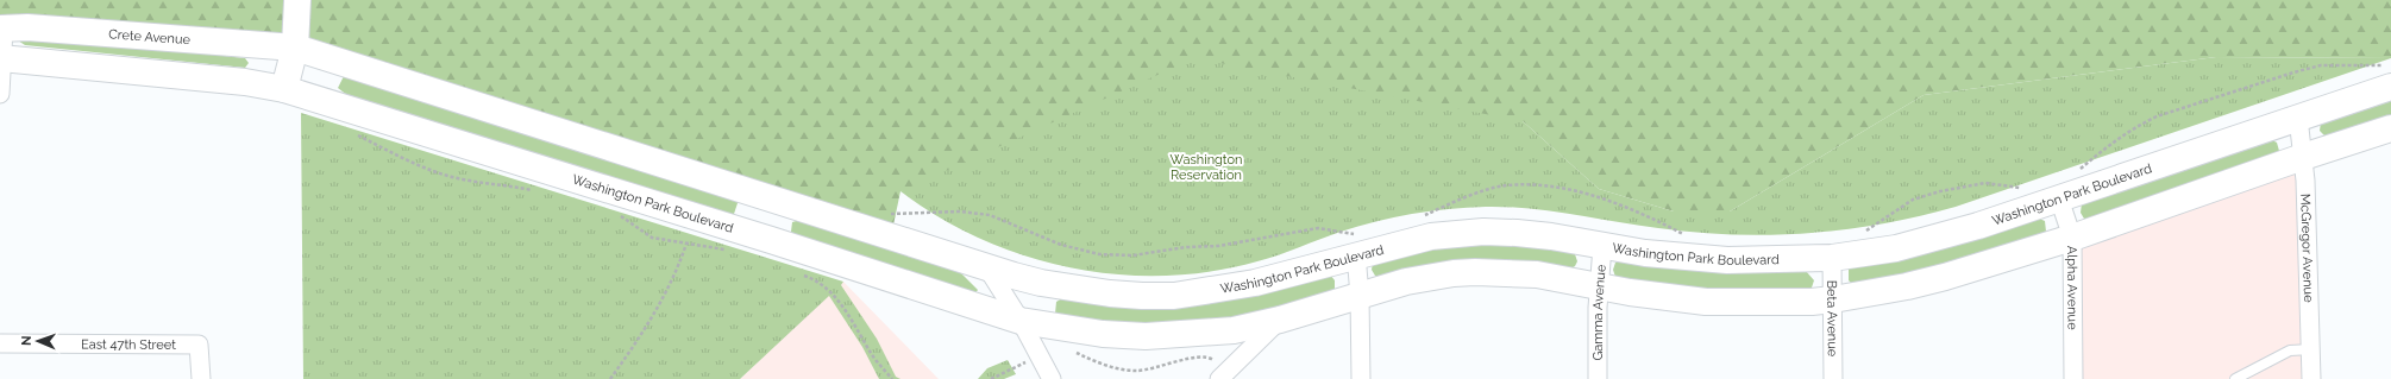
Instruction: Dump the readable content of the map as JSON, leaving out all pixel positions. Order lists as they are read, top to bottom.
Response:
{
  "streets": {
    "street": [
      "Crete Avenue",
      "Washington Park Boulevard",
      "McGregor Avenue",
      "Alpha Avenue",
      "Gamma Avenue",
      "Beta Avenue",
      "East 47th Street"
    ]
  },
  "crossings": [
    ["Crete Avenue", "Washington Park Boulevard"],
    ["Washington Park Boulevard", "McGregor Avenue"],
    ["Washington Park Boulevard", "Alpha Avenue"],
    ["Washington Park Boulevard", "Gamma Avenue"],
    ["Washington Park Boulevard", "Beta Avenue"]
  ],
  "parks": ["Washington Reservation"],
  "north": "left"
}
